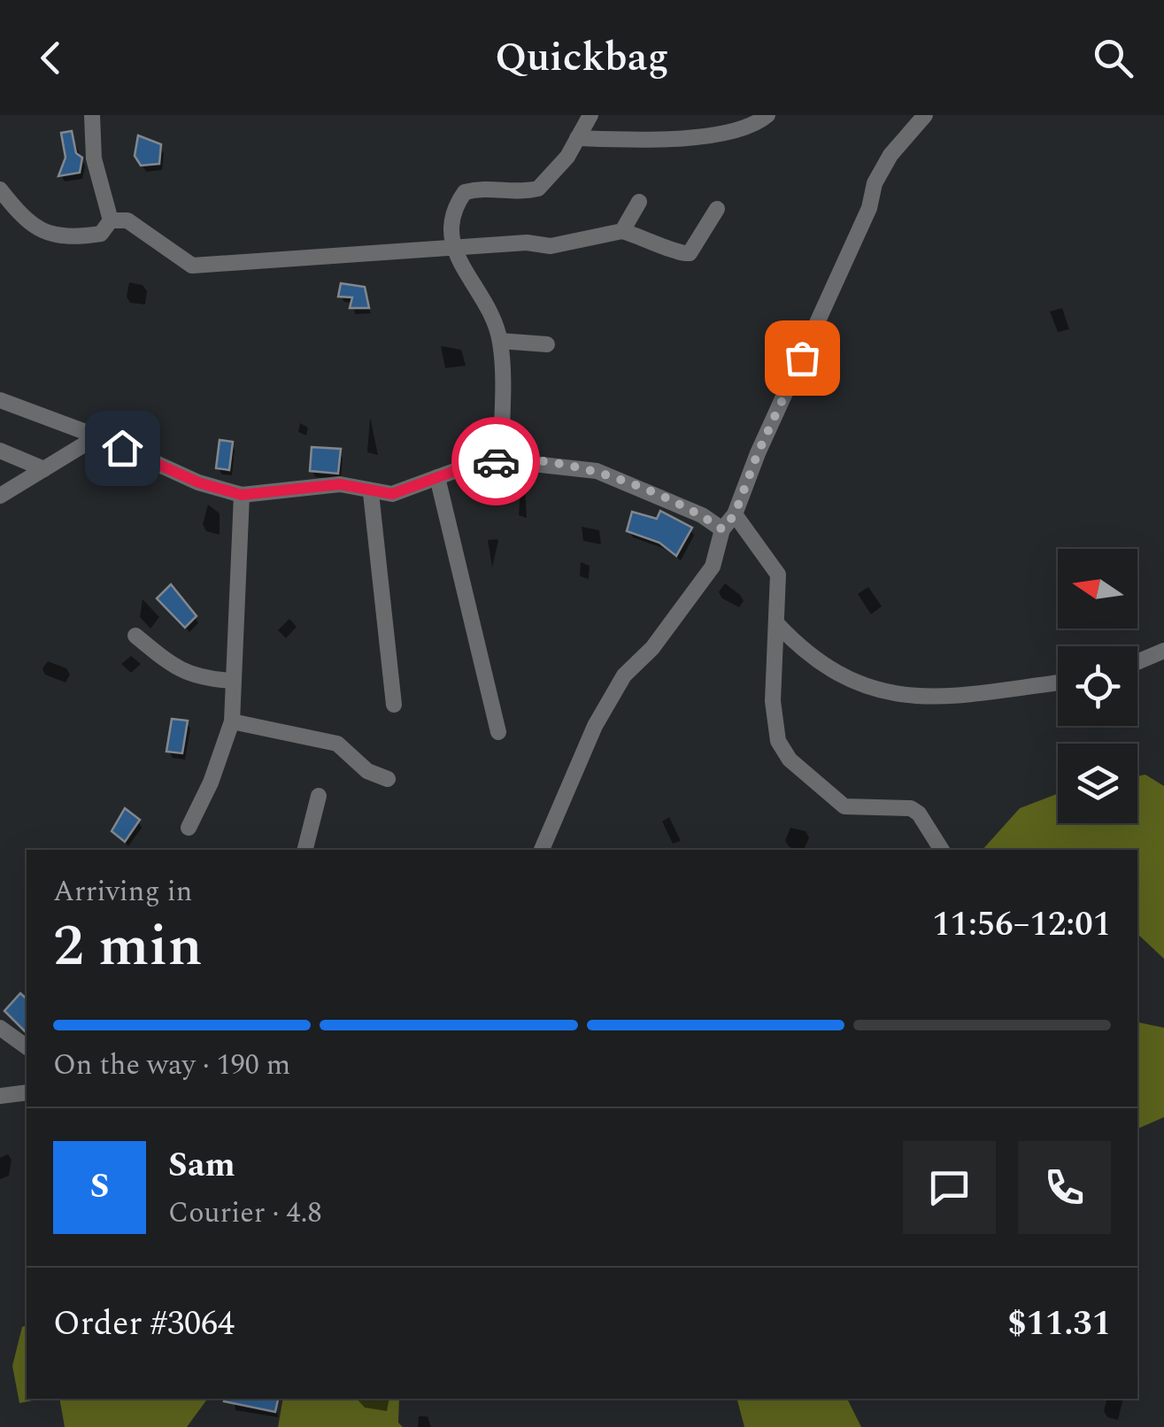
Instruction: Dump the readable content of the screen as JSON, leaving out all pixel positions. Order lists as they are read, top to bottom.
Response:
{
  "north": "left",
  "page": {
    "header": "Quickbag",
    "heading": ["2 min", "Arriving in", "11:56–12:01"],
    "panel": [
      "Sam",
      "Courier · 4.8",
      "Order #3064",
      "$11.31"
    ],
    "bar": "On the way · 190 m",
    "round": "S"
  }
}
